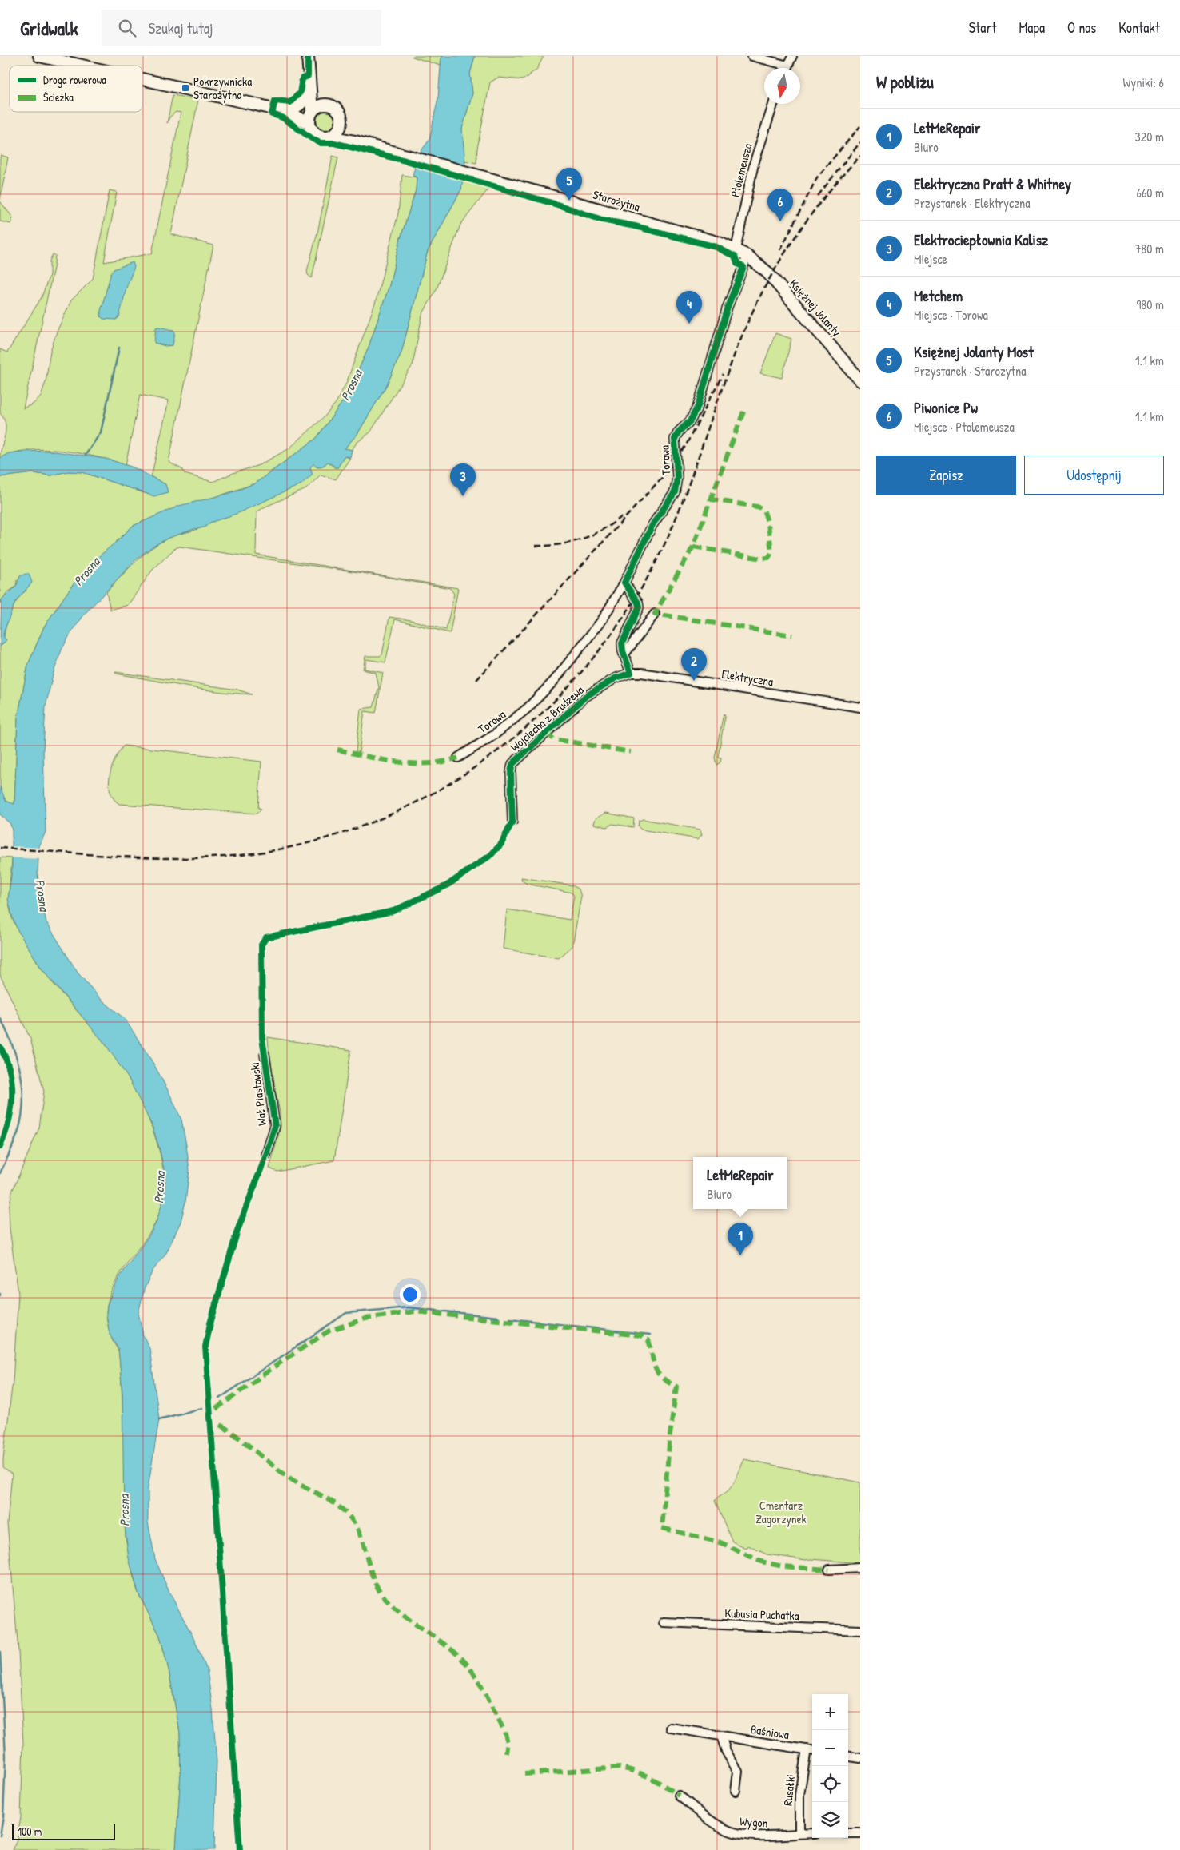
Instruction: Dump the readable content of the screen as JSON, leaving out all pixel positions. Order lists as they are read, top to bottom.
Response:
{
  "streets": {
    "street": [
      "Ptolemeusza",
      "Starożytna",
      "Księżnej Jolanty",
      "Torowa",
      "Elektryczna",
      "Wojciecha z Brudzewa",
      "Wał Piastowski",
      "Kubusia Puchatka",
      "Baśniowa",
      "Rusałki",
      "Wygon"
    ]
  },
  "crossings": [
    ["Ptolemeusza", "Starożytna"],
    ["Starożytna", "Księżnej Jolanty"],
    ["Starożytna", "Torowa"],
    ["Księżnej Jolanty", "Torowa"],
    ["Elektryczna", "Wojciecha z Brudzewa"],
    ["Baśniowa", "Rusałki"],
    ["Rusałki", "Wygon"]
  ],
  "water": ["Prosna"],
  "parks": ["Cmentarz Zagorzynek"],
  "places": {
    "transit": ["Pokrzywnicka Starożytna"]
  },
  "legend": ["Droga rowerowa", "Ścieżka"],
  "scale_bar": "100 m",
  "north": "bottom",
  "page": {
    "header": "Gridwalk",
    "search": "Szukaj tutaj",
    "nav": [
      "Start",
      "Mapa",
      "O nas",
      "Kontakt"
    ],
    "heading": ["W pobliżu", "Wyniki: 6"],
    "list": [
      {
        "mark": "1",
        "name": "LetMeRepair",
        "note": "Biuro",
        "value": "320 m"
      },
      {
        "mark": "2",
        "name": "Elektryczna Pratt & Whitney",
        "note": "Przystanek · Elektryczna",
        "value": "660 m"
      },
      {
        "mark": "3",
        "name": "Elektrociepłownia Kalisz",
        "note": "Miejsce",
        "value": "780 m"
      },
      {
        "mark": "4",
        "name": "Metchem",
        "note": "Miejsce · Torowa",
        "value": "980 m"
      },
      {
        "mark": "5",
        "name": "Księżnej Jolanty Most",
        "note": "Przystanek · Starożytna",
        "value": "1.1 km"
      },
      {
        "mark": "6",
        "name": "Piwonice Pw",
        "note": "Miejsce · Ptolemeusza",
        "value": "1.1 km"
      }
    ],
    "pins": [
      "5",
      "6",
      "4",
      "3",
      "2",
      "1"
    ],
    "buttons": ["Zapisz", "Udostępnij"],
    "popup": ["LetMeRepair", "Biuro"],
    "map_buttons": ["+", "−"],
    "scale": "100 m"
  }
}
